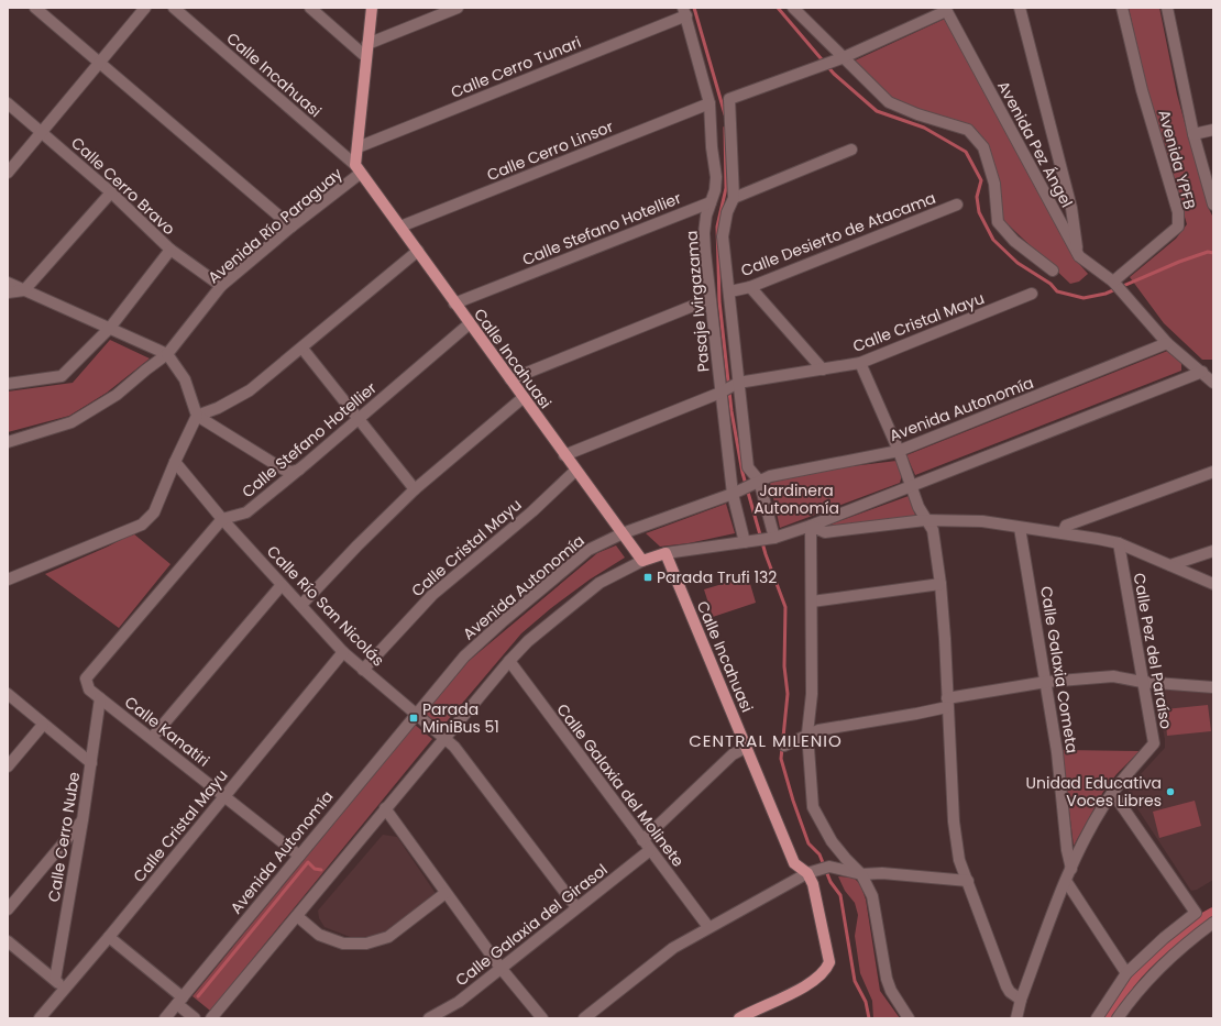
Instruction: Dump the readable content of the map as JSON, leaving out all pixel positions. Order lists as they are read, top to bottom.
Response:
{
  "streets": {
    "main road": ["Calle Incahuasi", "Avenida Río Paraguay"],
    "street": [
      "Calle Cerro Tunari",
      "Avenida Pez Ángel",
      "Calle Cerro Linsor",
      "Avenida YPFB",
      "Calle Cerro Bravo",
      "Calle Stefano Hotellier",
      "Calle Desierto de Atacama",
      "Pasaje Ivirgazama",
      "Calle Cristal Mayu",
      "Avenida Autonomía",
      "Calle Río San Nicolás",
      "Calle Pez del Paraíso",
      "Calle Galaxia Cometa",
      "Calle Kanatiri",
      "Calle Galaxia del Molinete",
      "Calle Cerro Nube",
      "Calle Galaxia del Girasol"
    ]
  },
  "crossings": [
    ["Calle Cerro Tunari", "Avenida Río Paraguay"],
    ["Calle Cerro Tunari", "Pasaje Ivirgazama"],
    ["Calle Incahuasi", "Calle Cerro Linsor"],
    ["Calle Incahuasi", "Avenida Río Paraguay"],
    ["Calle Incahuasi", "Calle Stefano Hotellier"],
    ["Calle Incahuasi", "Calle Cristal Mayu"],
    ["Calle Incahuasi", "Avenida Autonomía"],
    ["Avenida Pez Ángel", "Avenida YPFB"],
    ["Calle Cerro Linsor", "Pasaje Ivirgazama"],
    ["Calle Cerro Bravo", "Avenida Río Paraguay"],
    ["Calle Stefano Hotellier", "Pasaje Ivirgazama"],
    ["Calle Stefano Hotellier", "Calle Río San Nicolás"],
    ["Calle Desierto de Atacama", "Pasaje Ivirgazama"],
    ["Pasaje Ivirgazama", "Calle Cristal Mayu"],
    ["Pasaje Ivirgazama", "Avenida Autonomía"],
    ["Calle Cristal Mayu", "Calle Río San Nicolás"],
    ["Calle Cristal Mayu", "Calle Kanatiri"],
    ["Avenida Autonomía", "Calle Río San Nicolás"],
    ["Avenida Autonomía", "Calle Kanatiri"],
    ["Calle Río San Nicolás", "Calle Galaxia del Girasol"],
    ["Calle Pez del Paraíso", "Calle Galaxia Cometa"],
    ["Calle Kanatiri", "Calle Cerro Nube"],
    ["Calle Galaxia del Molinete", "Calle Galaxia del Girasol"]
  ],
  "districts": ["CENTRAL MILENIO"],
  "parks": ["Jardinera Autonomía"],
  "places": {
    "transit": ["Parada Trufi 132", "Parada MiniBus 51"],
    "other": ["Unidad Educativa Voces Libres"]
  }
}
